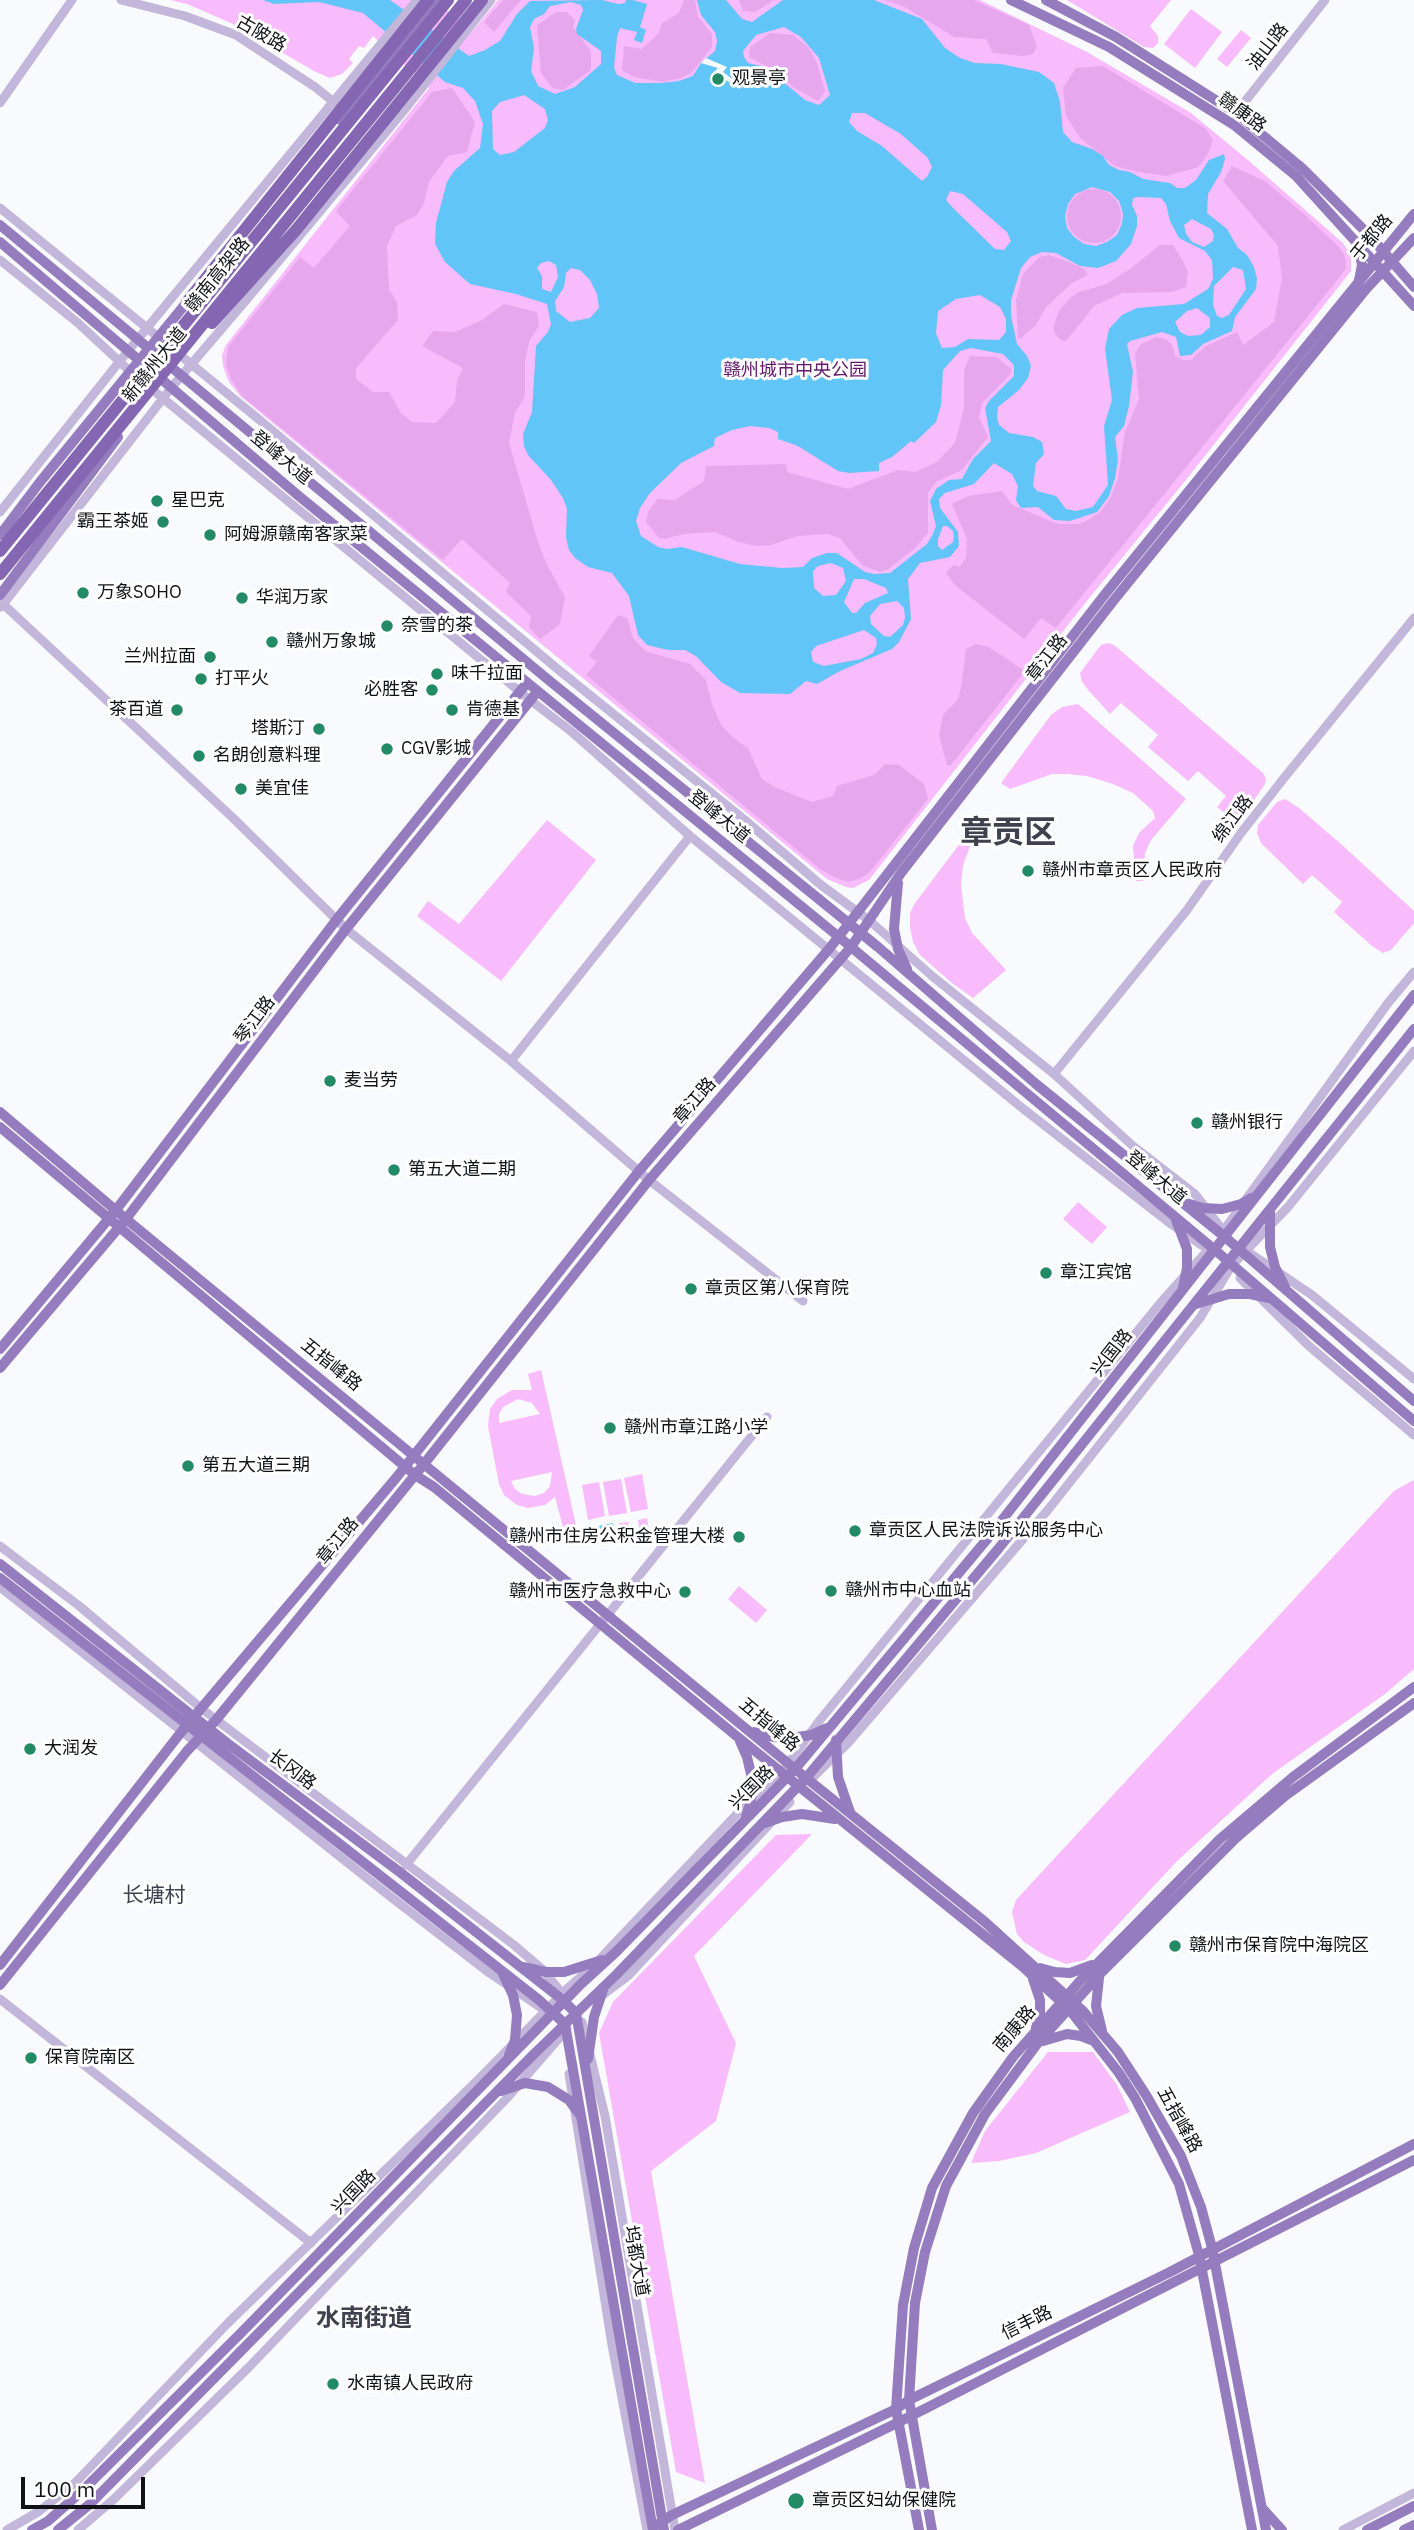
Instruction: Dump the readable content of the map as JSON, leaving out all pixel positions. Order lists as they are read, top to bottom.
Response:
{
  "streets": {
    "highway": ["赣南高架路"],
    "main road": [
      "赣康路",
      "于都路",
      "新赣州大道",
      "登峰大道",
      "章江路",
      "琴江路",
      "兴国路",
      "五指峰路",
      "长冈路",
      "南康路",
      "坞都大道",
      "信丰路"
    ],
    "street": ["古陂路", "油山路", "绵江路"]
  },
  "crossings": [
    ["油山路", "赣康路"],
    ["赣康路", "于都路"],
    ["赣康路", "章江路"],
    ["于都路", "章江路"],
    ["赣南高架路", "新赣州大道"],
    ["新赣州大道", "登峰大道"],
    ["登峰大道", "章江路"],
    ["登峰大道", "琴江路"],
    ["登峰大道", "兴国路"],
    ["章江路", "五指峰路"],
    ["章江路", "长冈路"],
    ["琴江路", "五指峰路"],
    ["兴国路", "五指峰路"],
    ["兴国路", "长冈路"],
    ["兴国路", "坞都大道"],
    ["五指峰路", "南康路"],
    ["五指峰路", "信丰路"],
    ["南康路", "信丰路"],
    ["坞都大道", "信丰路"]
  ],
  "districts": ["章贡区", "长塘村", "水南街道"],
  "parks": ["赣州城市中央公园"],
  "places": [
    "观景亭",
    "星巴克",
    "霸王茶姬",
    "阿姆源赣南客家菜",
    "万象SOHO",
    "华润万家",
    "奈雪的茶",
    "赣州万象城",
    "兰州拉面",
    "味千拉面",
    "打平火",
    "必胜客",
    "茶百道",
    "肯德基",
    "塔斯汀",
    "CGV影城",
    "名朗创意料理",
    "美宜佳",
    "赣州市章贡区人民政府",
    "麦当劳",
    "赣州银行",
    "第五大道二期",
    "章江宾馆",
    "章贡区第八保育院",
    "赣州市章江路小学",
    "第五大道三期",
    "章贡区人民法院诉讼服务中心",
    "赣州市住房公积金管理大楼",
    "赣州市中心血站",
    "赣州市医疗急救中心",
    "大润发",
    "赣州市保育院中海院区",
    "保育院南区",
    "水南镇人民政府",
    "章贡区妇幼保健院"
  ],
  "scale_bar": "100 m"
}
